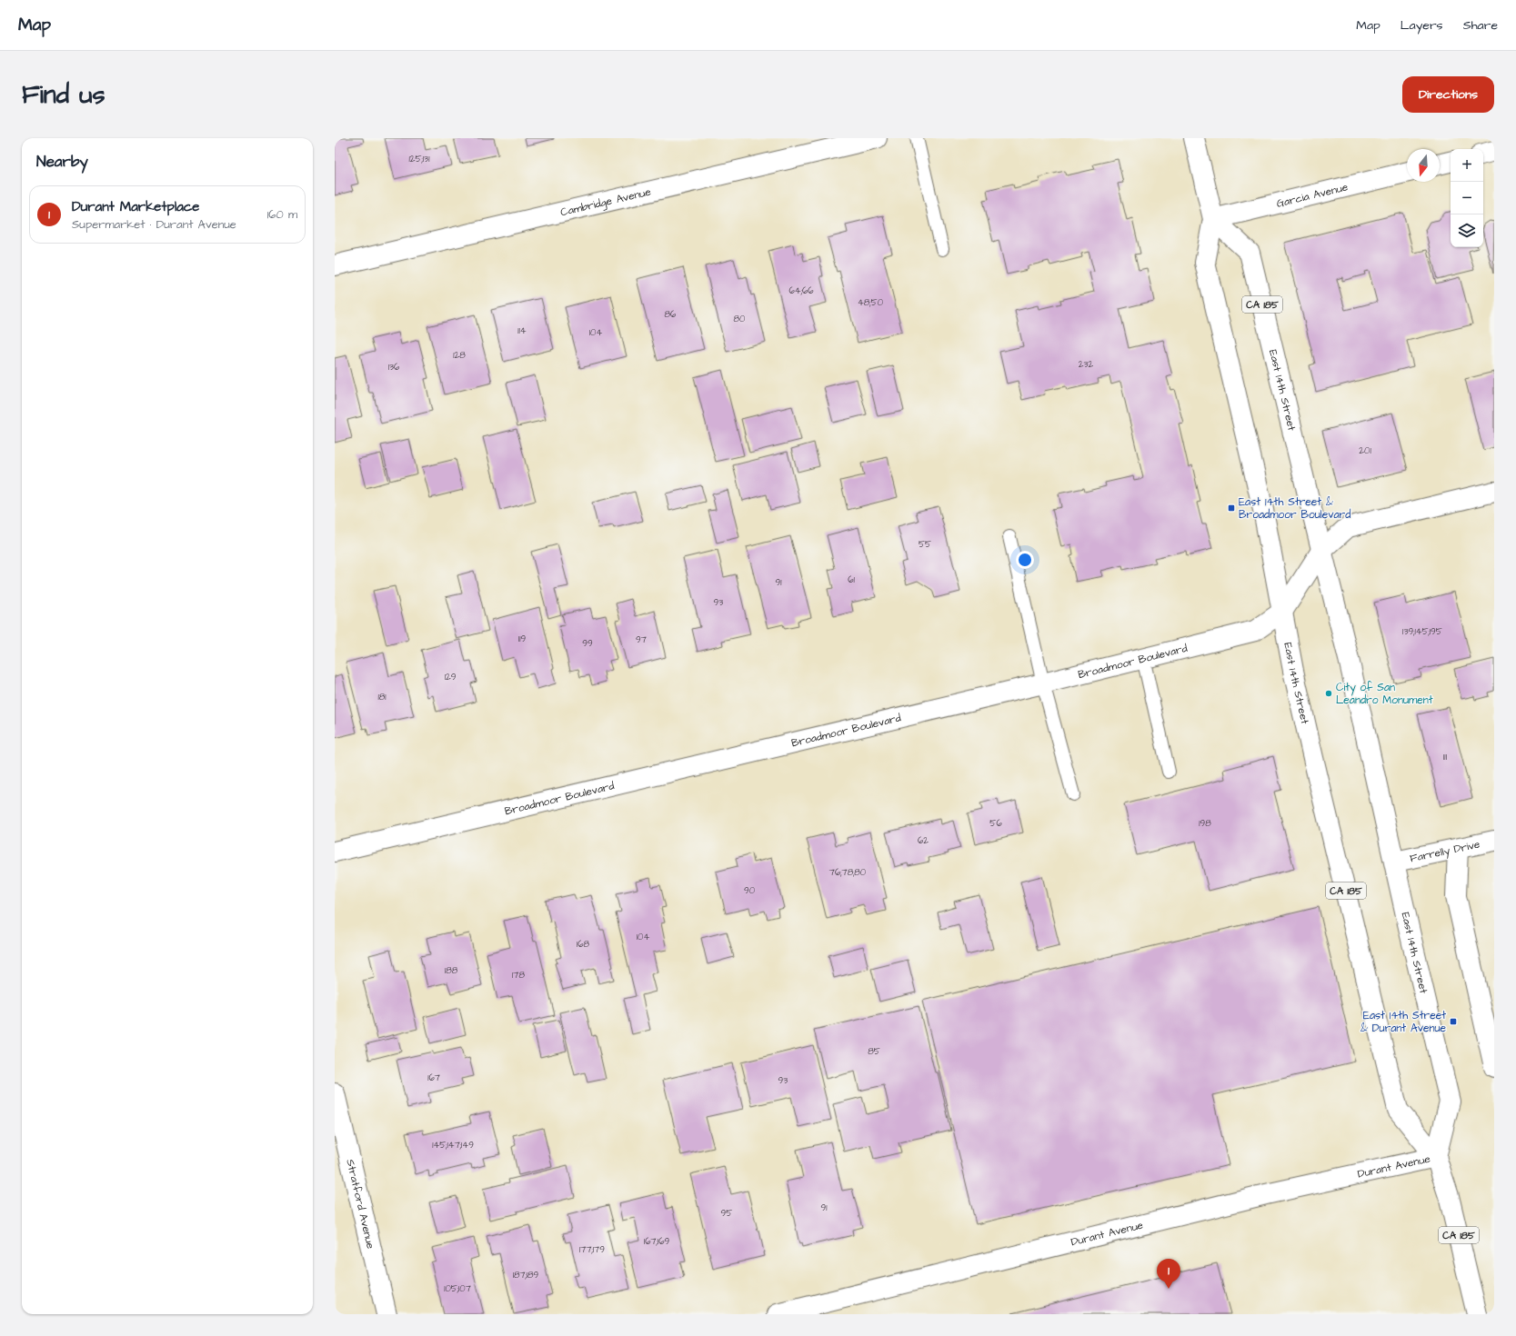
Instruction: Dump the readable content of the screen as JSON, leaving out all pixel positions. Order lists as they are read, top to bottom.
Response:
{
  "streets": {
    "street": [
      "Garcia Avenue",
      "Cambridge Avenue",
      "CA 185",
      "East 14th Street",
      "Broadmoor Boulevard",
      "Farrelly Drive",
      "Durant Avenue",
      "Stratford Avenue"
    ]
  },
  "crossings": [
    ["Garcia Avenue", "East 14th Street"],
    ["CA 185", "East 14th Street"],
    ["CA 185", "Durant Avenue"],
    ["East 14th Street", "Broadmoor Boulevard"],
    ["East 14th Street", "Farrelly Drive"],
    ["East 14th Street", "Durant Avenue"]
  ],
  "places": {
    "transit": ["East 14th Street & Broadmoor Boulevard", "East 14th Street & Durant Avenue"],
    "other": ["City of San Leandro Monument"]
  },
  "house_numbers": [
    "125;131",
    "64;66",
    "48;50",
    "86",
    "80",
    "114",
    "104",
    "128",
    "232",
    "136",
    "201",
    "55",
    "61",
    "91",
    "93",
    "139;145;195",
    "119",
    "97",
    "99",
    "129",
    "181",
    "111",
    "56",
    "198",
    "62",
    "76;78;80",
    "90",
    "104",
    "168",
    "188",
    "178",
    "85",
    "167",
    "93",
    "145;147;149",
    "91",
    "95",
    "167;169",
    "177;179",
    "187;189",
    "105;107"
  ],
  "north": "bottom",
  "page": {
    "header": "Map",
    "nav": ["Map", "Layers", "Share"],
    "buttons": "Directions",
    "title": "Find us",
    "heading": "Nearby",
    "map_buttons": ["+", "−"],
    "list": [
      {
        "mark": "1",
        "name": "Durant Marketplace",
        "note": "Supermarket · Durant Avenue",
        "value": "160 m"
      }
    ],
    "pins": "1"
  }
}
